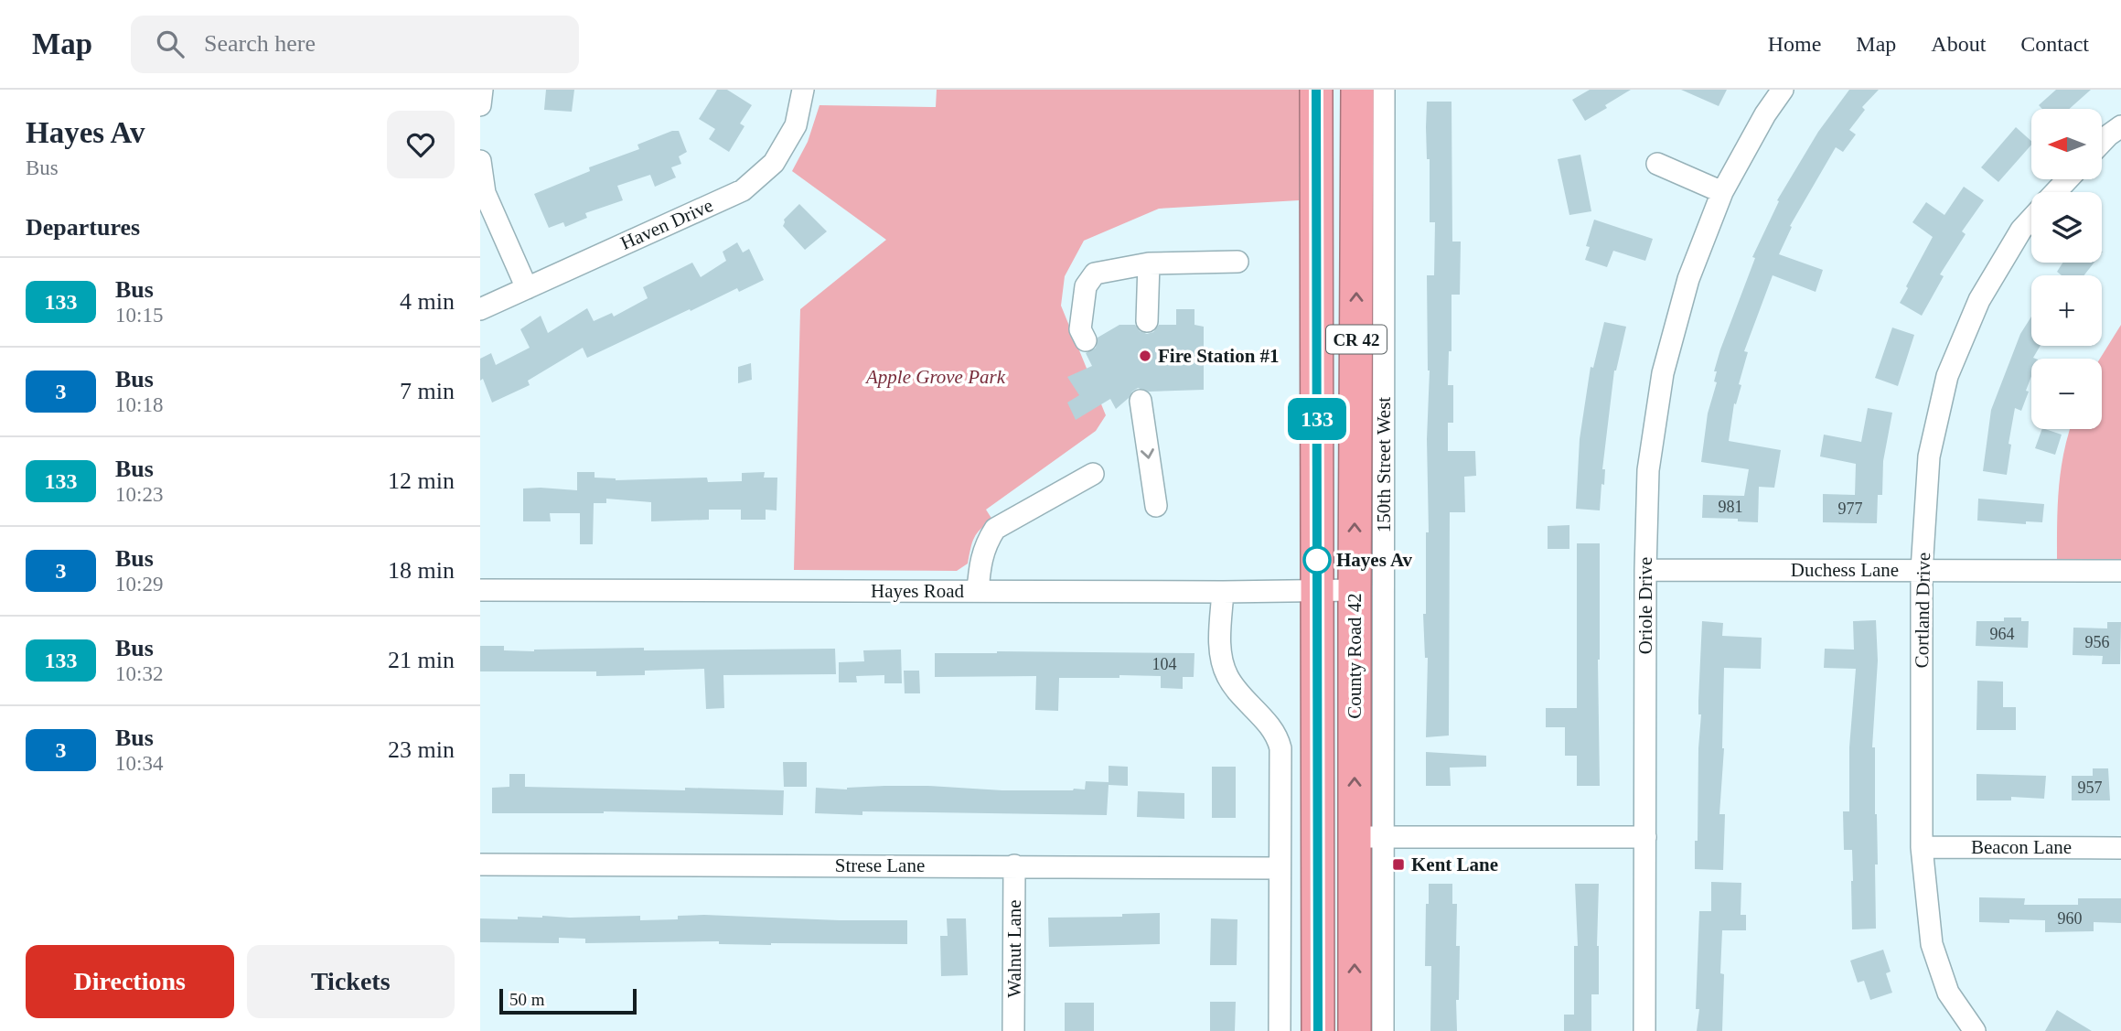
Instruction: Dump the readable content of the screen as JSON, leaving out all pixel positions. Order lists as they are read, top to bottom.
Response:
{
  "streets": {
    "highway": ["CR 42", "County Road 42"],
    "street": [
      "Haven Drive",
      "150th Street West",
      "Duchess Lane",
      "Hayes Road",
      "Oriole Drive",
      "Cortland Drive",
      "Beacon Lane",
      "Strese Lane",
      "Walnut Lane"
    ]
  },
  "crossings": [
    ["150th Street West", "County Road 42"],
    ["Duchess Lane", "Oriole Drive"],
    ["Duchess Lane", "Cortland Drive"],
    ["Hayes Road", "County Road 42"],
    ["Cortland Drive", "Beacon Lane"],
    ["Strese Lane", "Walnut Lane"]
  ],
  "parks": ["Apple Grove Park"],
  "places": {
    "other": ["Fire Station #1", "Hayes Av"],
    "transit": ["Kent Lane"]
  },
  "lines": ["bus line 133"],
  "house_numbers": [
    "981",
    "977",
    "964",
    "956",
    "104",
    "957",
    "960"
  ],
  "scale_bar": "50 m",
  "north": "left",
  "page": {
    "header": "Map",
    "search": "Search here",
    "nav": [
      "Home",
      "Map",
      "About",
      "Contact"
    ],
    "heading": [
      ["Hayes Av", "Bus"],
      "Departures"
    ],
    "on_map": "133",
    "map_buttons": ["+", "−"],
    "list": [
      {
        "mark": "133",
        "name": "Bus",
        "note": "10:15",
        "value": "4 min"
      },
      {
        "mark": "3",
        "name": "Bus",
        "note": "10:18",
        "value": "7 min"
      },
      {
        "mark": "133",
        "name": "Bus",
        "note": "10:23",
        "value": "12 min"
      },
      {
        "mark": "3",
        "name": "Bus",
        "note": "10:29",
        "value": "18 min"
      },
      {
        "mark": "133",
        "name": "Bus",
        "note": "10:32",
        "value": "21 min"
      },
      {
        "mark": "3",
        "name": "Bus",
        "note": "10:34",
        "value": "23 min"
      }
    ],
    "buttons": ["Directions", "Tickets"],
    "scale": "50 m"
  }
}
